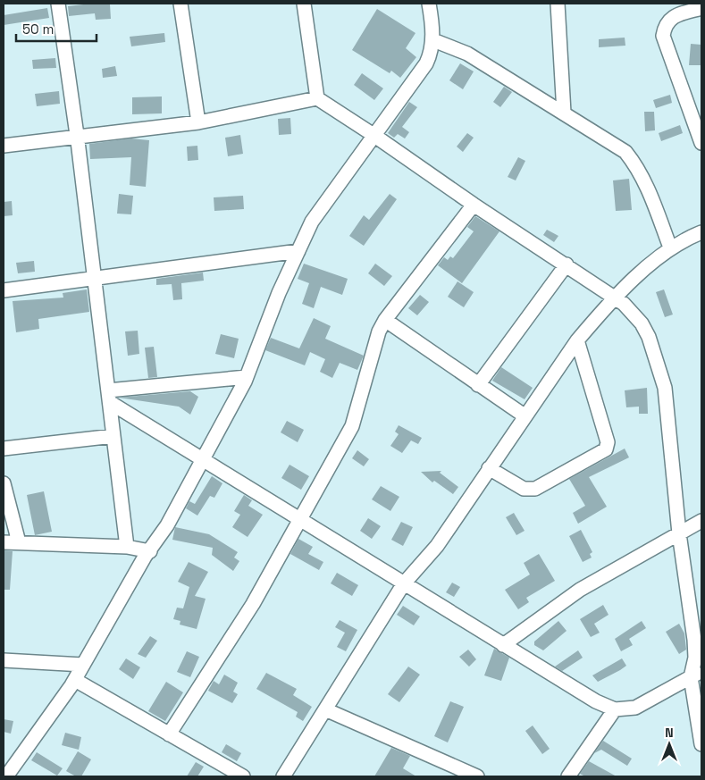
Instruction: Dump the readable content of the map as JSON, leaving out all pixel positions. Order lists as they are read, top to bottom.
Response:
{
  "scale_bar": "50 m",
  "north": "top"
}
